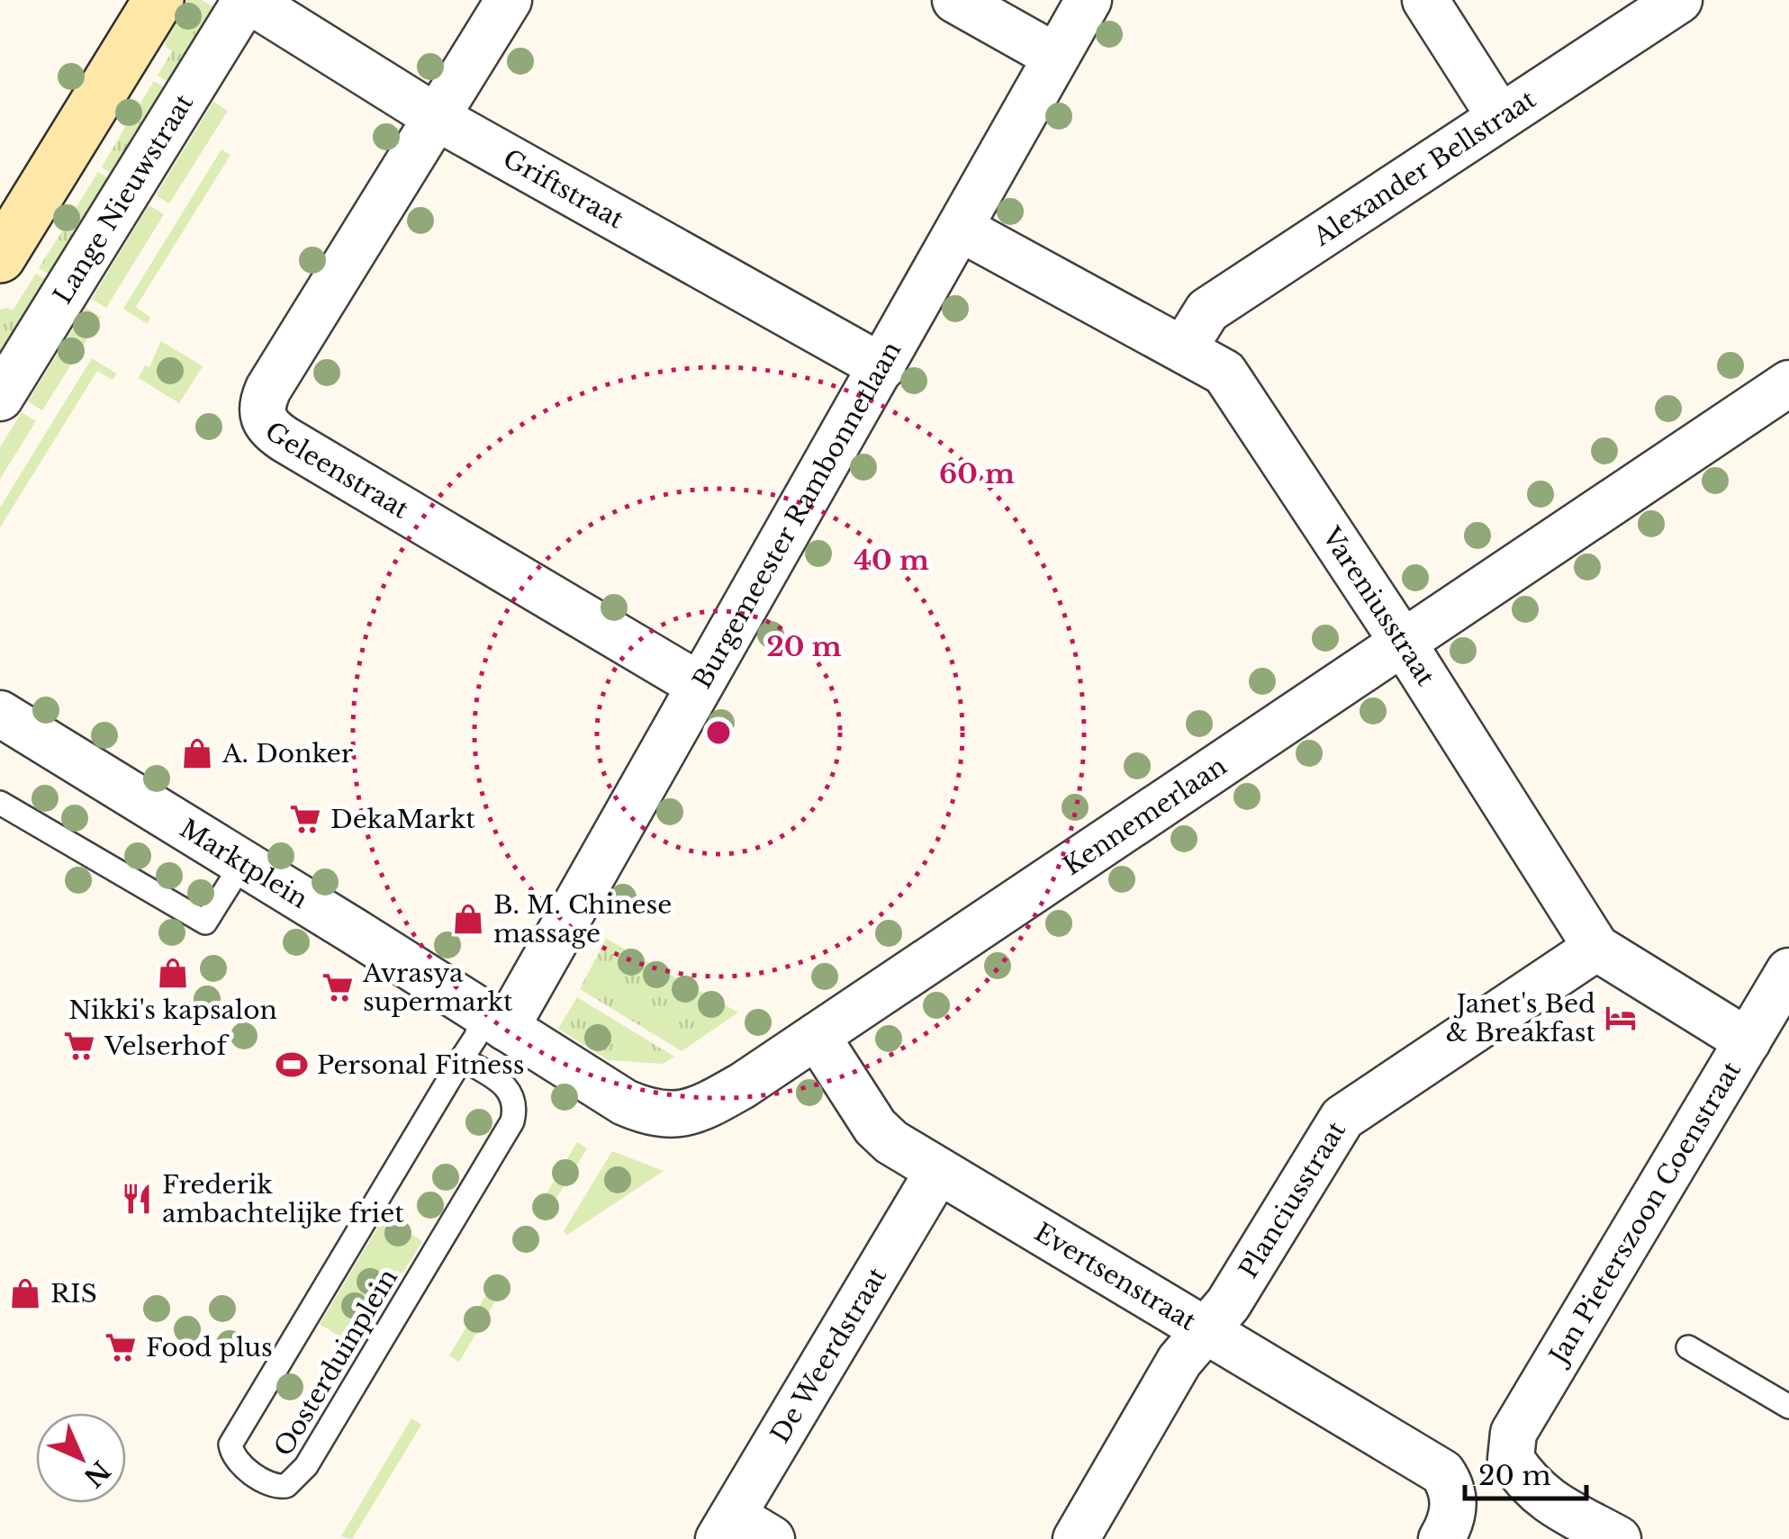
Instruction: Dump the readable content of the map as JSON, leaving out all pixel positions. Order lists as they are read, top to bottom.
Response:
{
  "streets": {
    "street": [
      "Alexander Bellstraat",
      "Griftstraat",
      "Lange Nieuwstraat",
      "Geleenstraat",
      "Burgemeester Rambonnetlaan",
      "Vareniusstraat",
      "Kennemerlaan",
      "Marktplein",
      "Planciusstraat",
      "Jan Pieterszoon Coenstraat",
      "Evertsenstraat",
      "De Weerdstraat"
    ],
    "lane": ["Oosterduinplein"]
  },
  "crossings": [
    ["Alexander Bellstraat", "Vareniusstraat"],
    ["Griftstraat", "Lange Nieuwstraat"],
    ["Griftstraat", "Geleenstraat"],
    ["Griftstraat", "Burgemeester Rambonnetlaan"],
    ["Geleenstraat", "Burgemeester Rambonnetlaan"],
    ["Burgemeester Rambonnetlaan", "Vareniusstraat"],
    ["Burgemeester Rambonnetlaan", "Kennemerlaan"],
    ["Burgemeester Rambonnetlaan", "Marktplein"],
    ["Burgemeester Rambonnetlaan", "Oosterduinplein"],
    ["Vareniusstraat", "Kennemerlaan"],
    ["Vareniusstraat", "Planciusstraat"],
    ["Vareniusstraat", "Jan Pieterszoon Coenstraat"],
    ["Kennemerlaan", "Marktplein"],
    ["Kennemerlaan", "Evertsenstraat"],
    ["Kennemerlaan", "Oosterduinplein"],
    ["Marktplein", "Oosterduinplein"],
    ["Planciusstraat", "Evertsenstraat"],
    ["Evertsenstraat", "De Weerdstraat"]
  ],
  "places": {
    "shop": [
      "A. Donker",
      "B. M. Chinese massage",
      "Nikki's kapsalon",
      "RIS"
    ],
    "supermarket": [
      "DekaMarkt",
      "Avrasya supermarkt",
      "Velserhof",
      "Food plus"
    ],
    "hotel": ["Janet's Bed & Breakfast"],
    "sports": ["Personal Fitness"],
    "restaurant": ["Frederik ambachtelijke friet"]
  },
  "scale_bar": "20 m",
  "north": "bottom right",
  "rings": ["60 m", "40 m", "20 m"]
}
